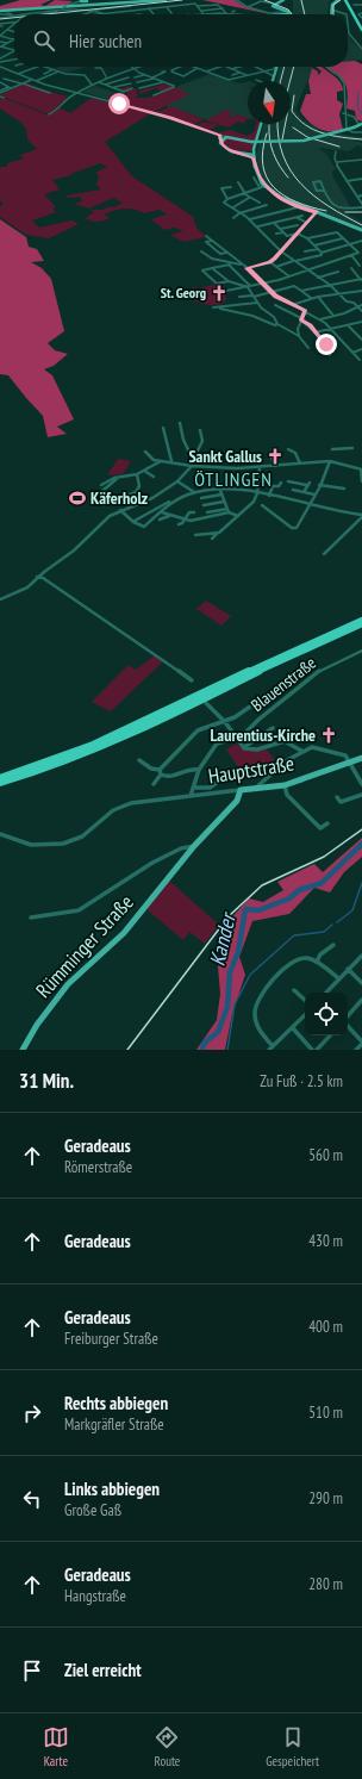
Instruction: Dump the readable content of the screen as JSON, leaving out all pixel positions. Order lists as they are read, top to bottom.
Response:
{
  "streets": {
    "main road": ["Hauptstraße", "Rümminger Straße"],
    "street": ["Blauenstraße"]
  },
  "crossings": [
    ["Blauenstraße", "Hauptstraße"],
    ["Hauptstraße", "Rümminger Straße"]
  ],
  "districts": ["ÖTLINGEN"],
  "water": ["Kander"],
  "places": {
    "church": ["St. Georg", "Sankt Gallus", "Laurentius-Kirche"],
    "sports": ["Käferholz"]
  },
  "north": "bottom",
  "page": {
    "search": "Hier suchen",
    "heading": ["31 Min.", "Zu Fuß · 2.5 km"],
    "list": [
      ["Geradeaus", "Römerstraße", "560 m"],
      ["Geradeaus", "430 m"],
      ["Geradeaus", "Freiburger Straße", "400 m"],
      ["Rechts abbiegen", "Markgräfler Straße", "510 m"],
      ["Links abbiegen", "Große Gaß", "290 m"],
      ["Geradeaus", "Hangstraße", "280 m"],
      "Ziel erreicht"
    ],
    "nav": ["Karte", "Route", "Gespeichert"]
  }
}
